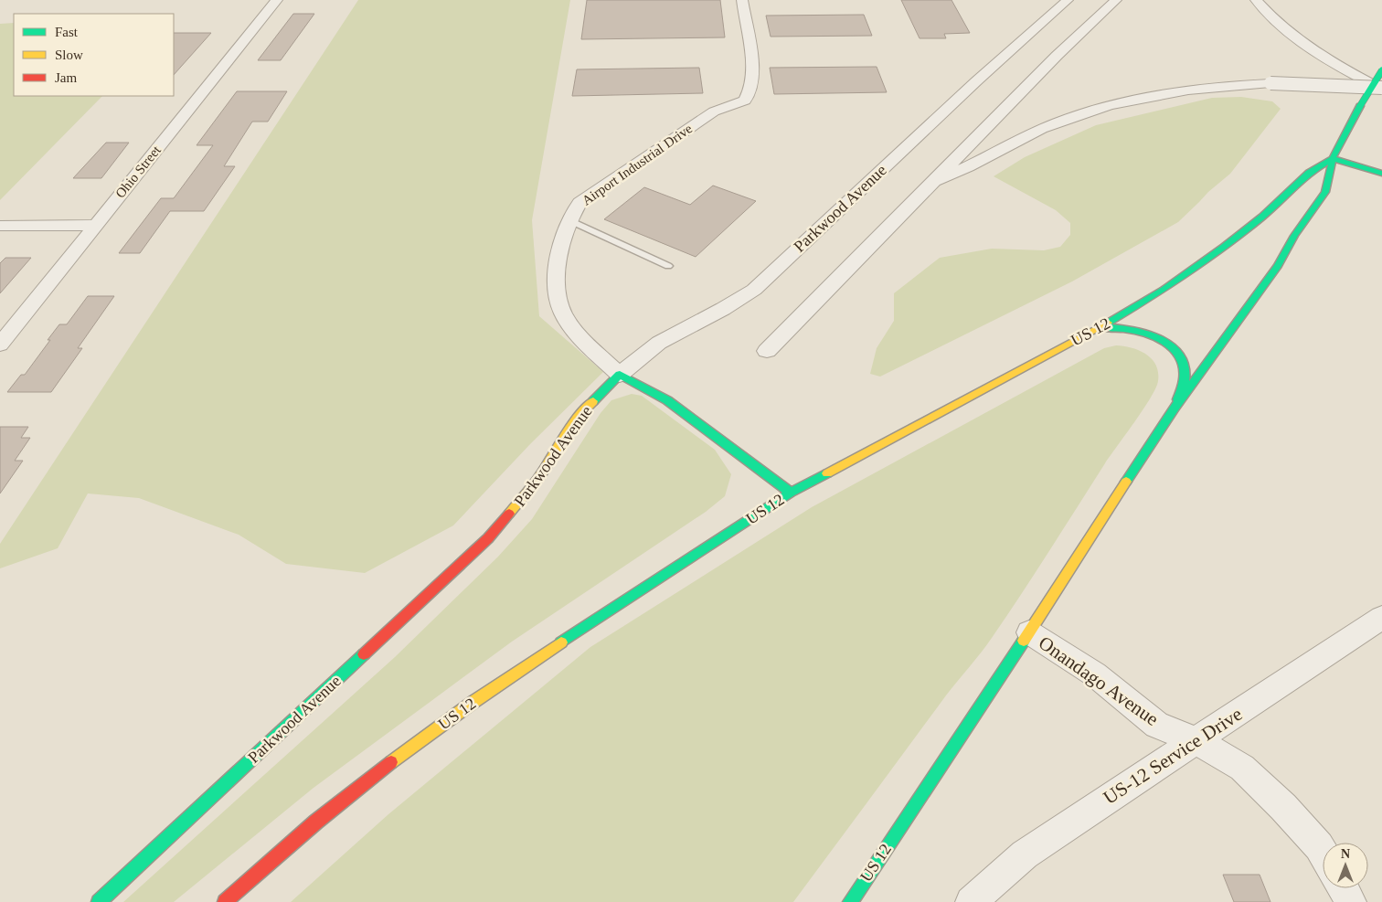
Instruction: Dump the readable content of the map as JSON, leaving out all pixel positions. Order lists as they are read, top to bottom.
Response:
{
  "streets": {
    "main road": ["Airport Industrial Drive", "Parkwood Avenue", "US 12"],
    "street": ["Ohio Street", "Onandago Avenue", "US-12 Service Drive"]
  },
  "crossings": [
    ["Airport Industrial Drive", "Parkwood Avenue"],
    ["Airport Industrial Drive", "US 12"],
    ["US 12", "Onandago Avenue"],
    ["Onandago Avenue", "US-12 Service Drive"]
  ],
  "legend": ["Fast", "Slow", "Jam"],
  "north": "top"
}
